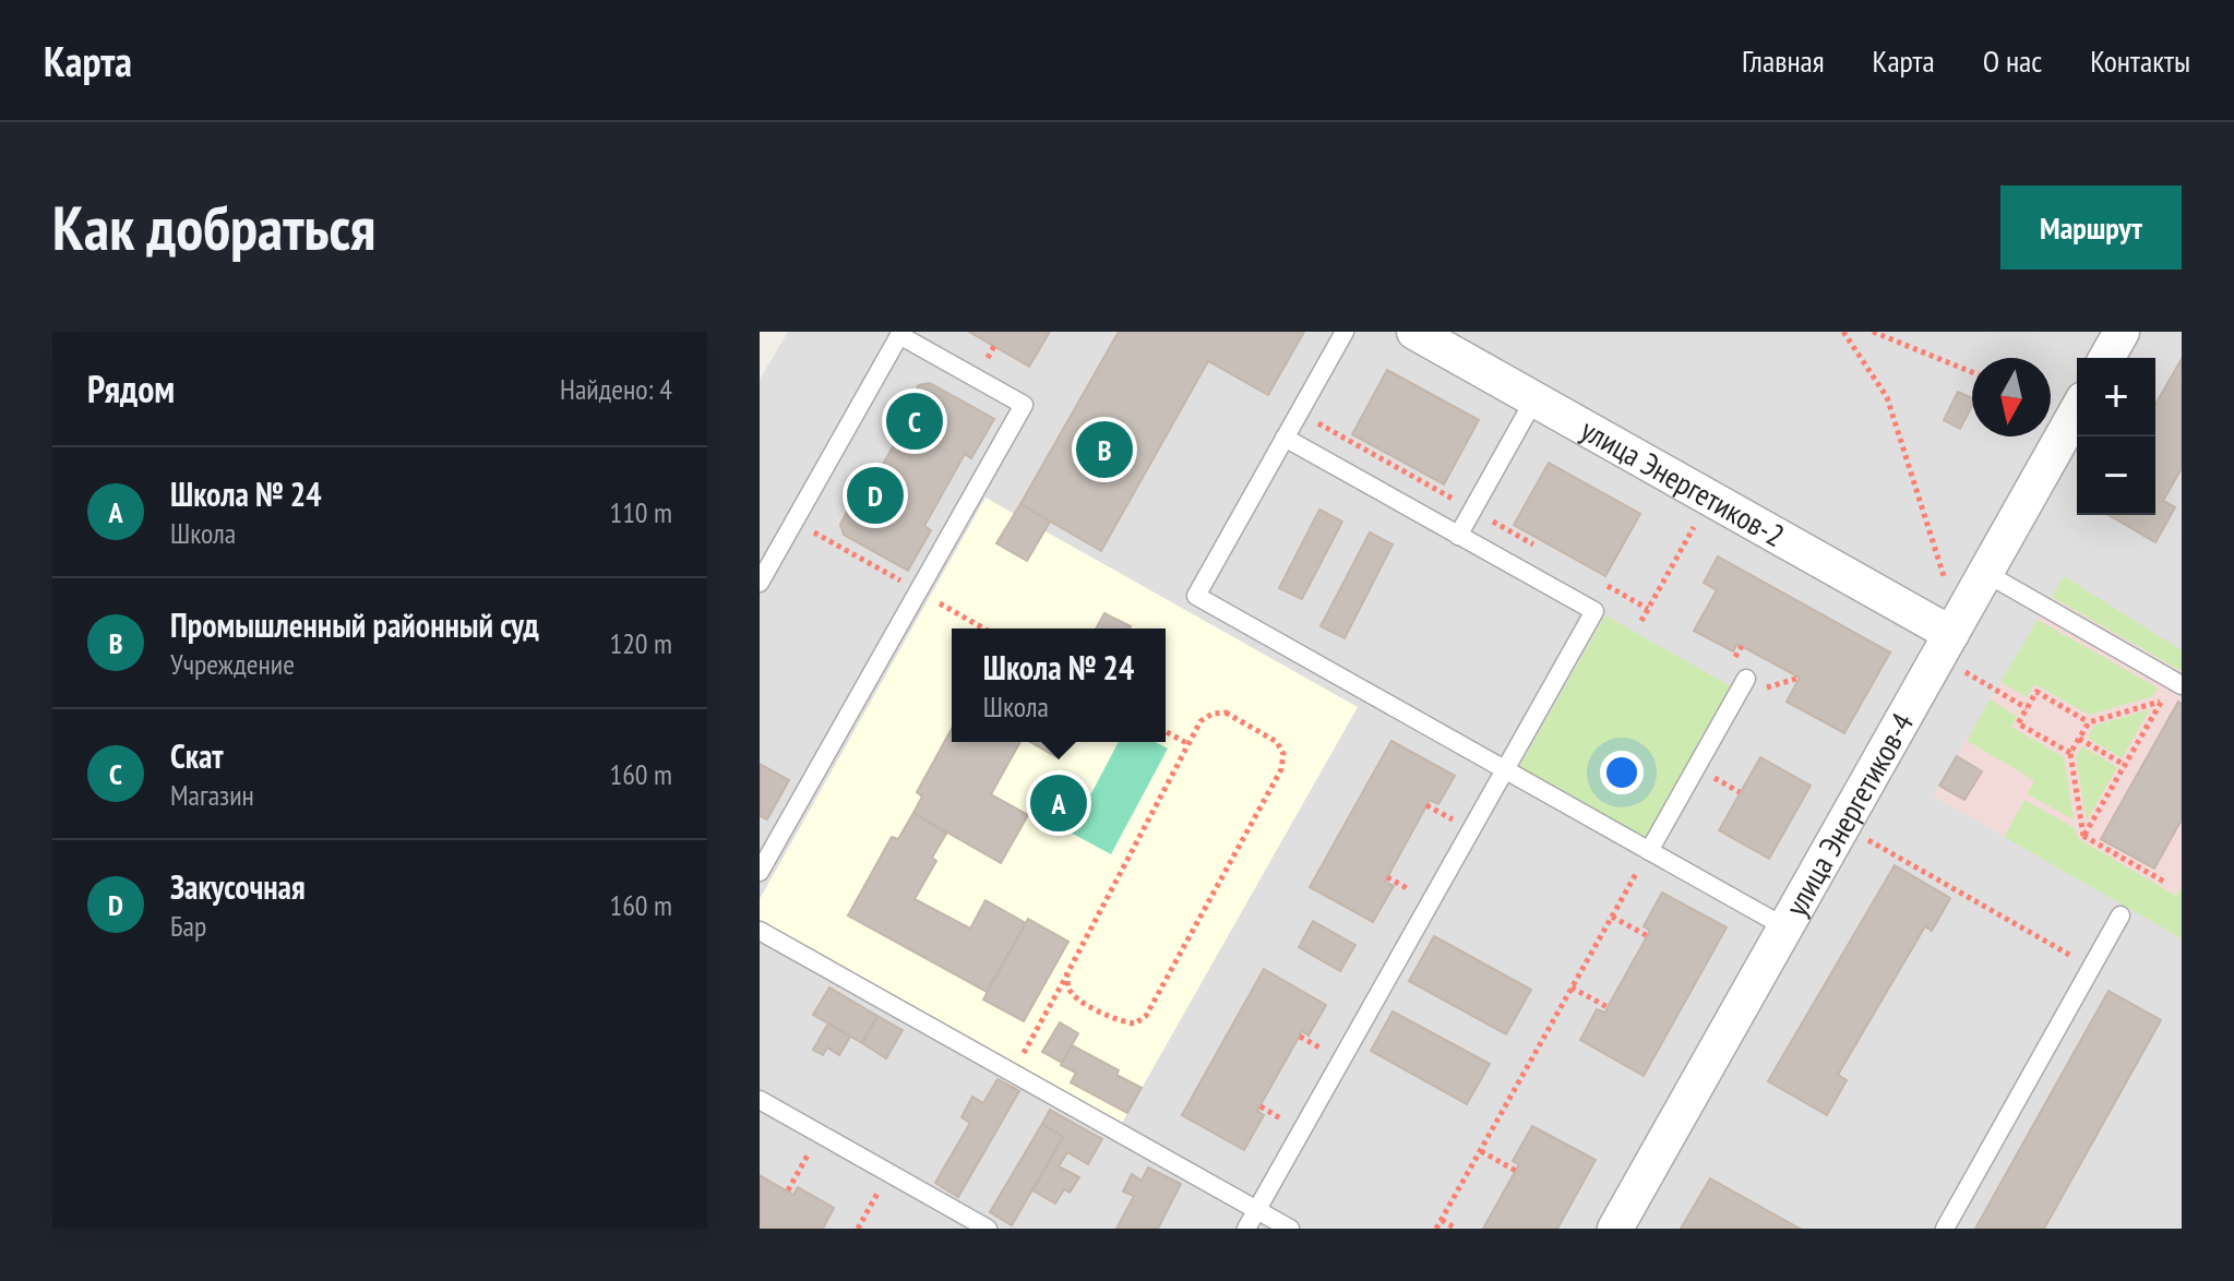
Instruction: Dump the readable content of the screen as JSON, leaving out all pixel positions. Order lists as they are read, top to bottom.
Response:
{
  "streets": {
    "street": ["улица Энергетиков-2", "улица Энергетиков-4"]
  },
  "crossings": [
    ["улица Энергетиков-2", "улица Энергетиков-4"]
  ],
  "north": "bottom",
  "page": {
    "header": "Карта",
    "nav": [
      "Главная",
      "Карта",
      "О нас",
      "Контакты"
    ],
    "buttons": "Маршрут",
    "title": "Как добраться",
    "heading": ["Рядом", "Найдено: 4"],
    "map_buttons": ["+", "−"],
    "pins": [
      "C",
      "B",
      "D",
      "A"
    ],
    "list": [
      {
        "mark": "A",
        "name": "Школа № 24",
        "note": "Школа",
        "value": "110 m"
      },
      {
        "mark": "B",
        "name": "Промышленный районный суд",
        "note": "Учреждение",
        "value": "120 m"
      },
      {
        "mark": "C",
        "name": "Скат",
        "note": "Магазин",
        "value": "160 m"
      },
      {
        "mark": "D",
        "name": "Закусочная",
        "note": "Бар",
        "value": "160 m"
      }
    ],
    "popup": ["Школа № 24", "Школа"]
  }
}
